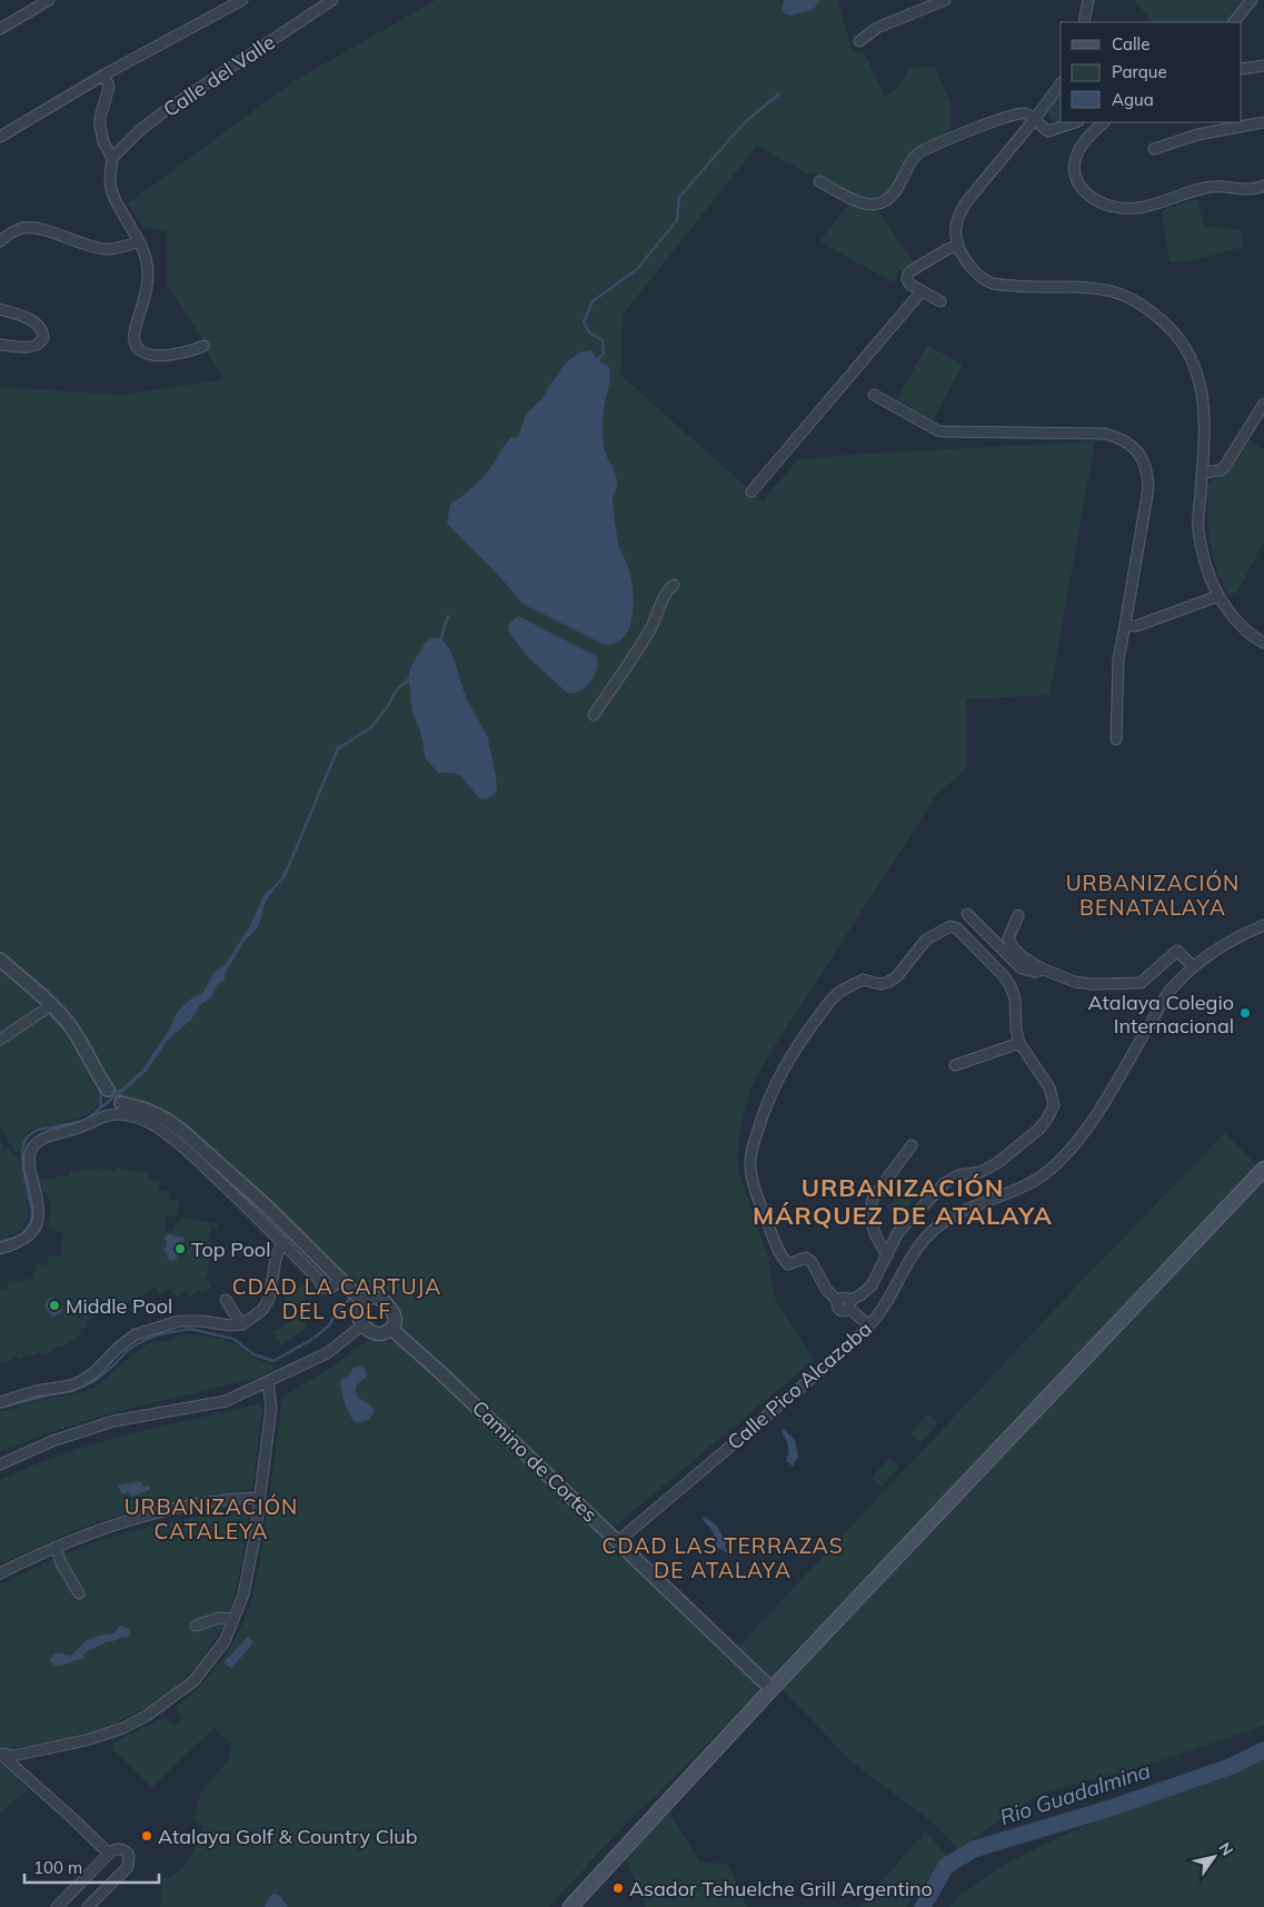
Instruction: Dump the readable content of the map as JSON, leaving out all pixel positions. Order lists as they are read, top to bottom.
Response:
{
  "streets": {
    "street": ["Calle del Valle", "Calle Pico Alcazaba", "Camino de Cortes"]
  },
  "crossings": [
    ["Calle Pico Alcazaba", "Camino de Cortes"]
  ],
  "districts": [
    "URBANIZACIÓN BENATALAYA",
    "URBANIZACIÓN MÁRQUEZ DE ATALAYA",
    "CDAD LA CARTUJA DEL GOLF",
    "URBANIZACIÓN CATALEYA",
    "CDAD LAS TERRAZAS DE ATALAYA"
  ],
  "water": ["Rio Guadalmina"],
  "places": [
    "Atalaya Colegio Internacional",
    "Top Pool",
    "Middle Pool",
    "Atalaya Golf & Country Club",
    "Asador Tehuelche Grill Argentino"
  ],
  "legend": ["Calle", "Parque", "Agua"],
  "scale_bar": "100 m",
  "north": "top right"
}
